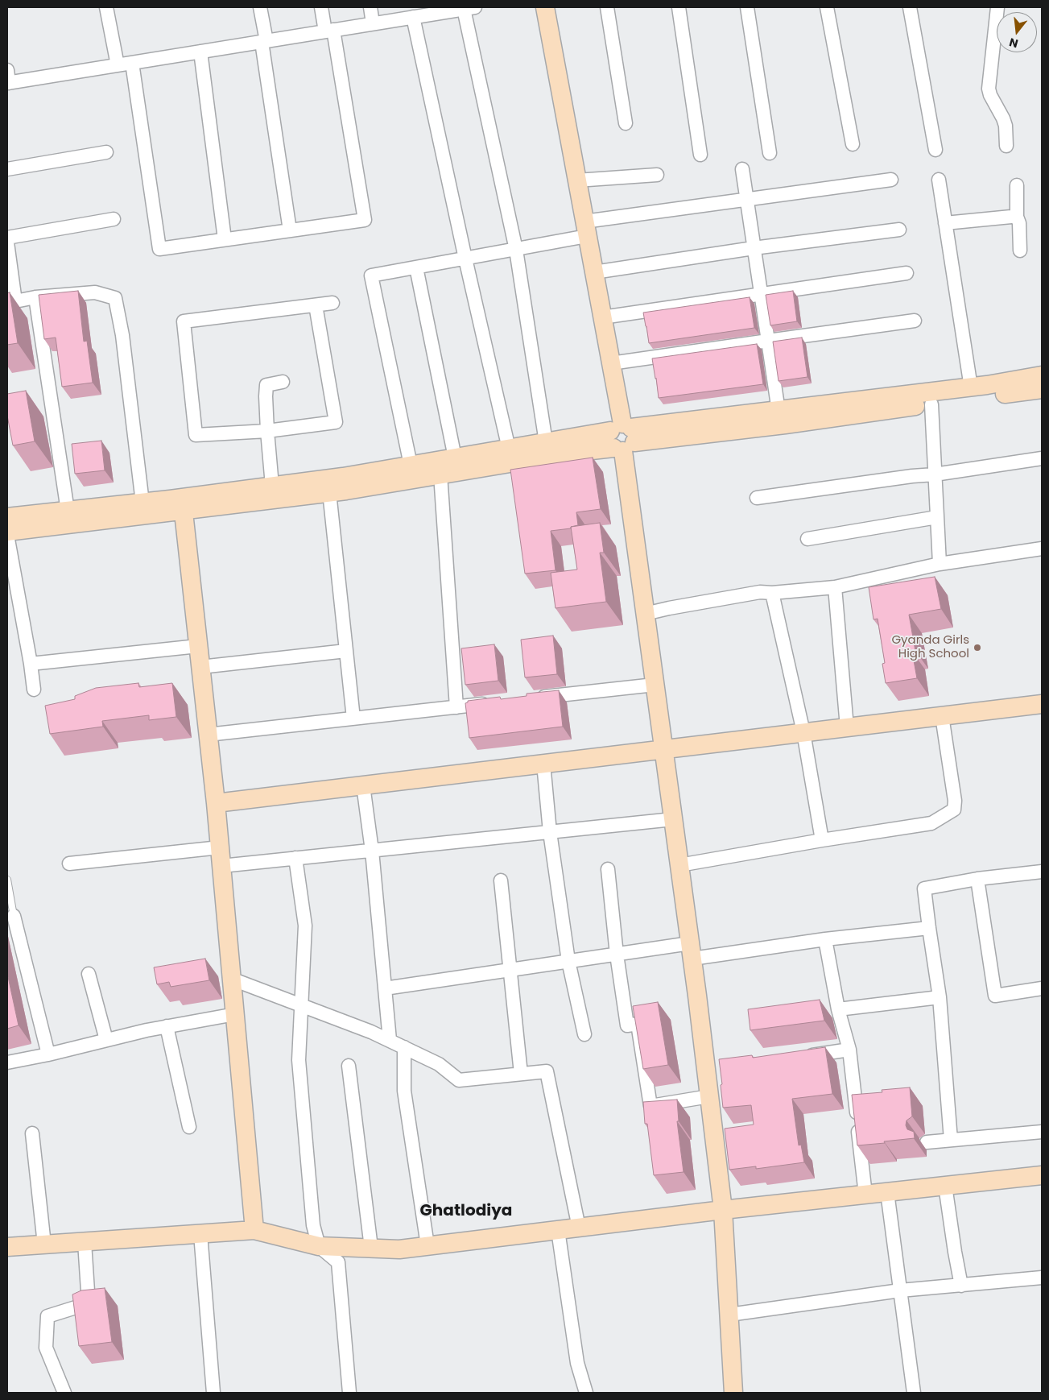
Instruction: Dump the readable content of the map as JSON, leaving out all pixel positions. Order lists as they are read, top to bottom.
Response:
{
  "districts": ["Ghatlodiya"],
  "places": ["Gyanda Girls High School"],
  "north": "bottom"
}
